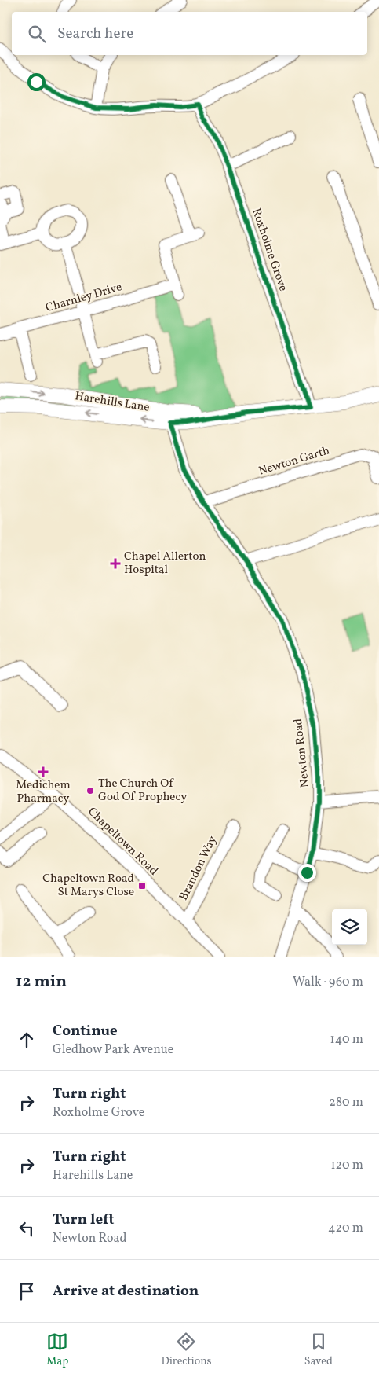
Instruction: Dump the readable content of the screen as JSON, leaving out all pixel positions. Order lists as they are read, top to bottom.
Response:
{
  "streets": {
    "main road": ["Harehills Lane"],
    "street": [
      "Roxholme Grove",
      "Charnley Drive",
      "Newton Garth",
      "Newton Road",
      "Chapeltown Road",
      "Brandon Way"
    ]
  },
  "crossings": [
    ["Roxholme Grove", "Harehills Lane"],
    ["Harehills Lane", "Newton Road"],
    ["Newton Garth", "Newton Road"],
    ["Chapeltown Road", "Brandon Way"]
  ],
  "places": {
    "health": ["Chapel Allerton Hospital", "Medichem Pharmacy"],
    "other": ["The Church Of God Of Prophecy"],
    "transit": ["Chapeltown Road St Marys Close"]
  },
  "page": {
    "search": "Search here",
    "heading": ["12 min", "Walk · 960 m"],
    "list": [
      ["Continue", "Gledhow Park Avenue", "140 m"],
      ["Turn right", "Roxholme Grove", "280 m"],
      ["Turn right", "Harehills Lane", "120 m"],
      ["Turn left", "Newton Road", "420 m"],
      "Arrive at destination"
    ],
    "nav": ["Map", "Directions", "Saved"]
  }
}
